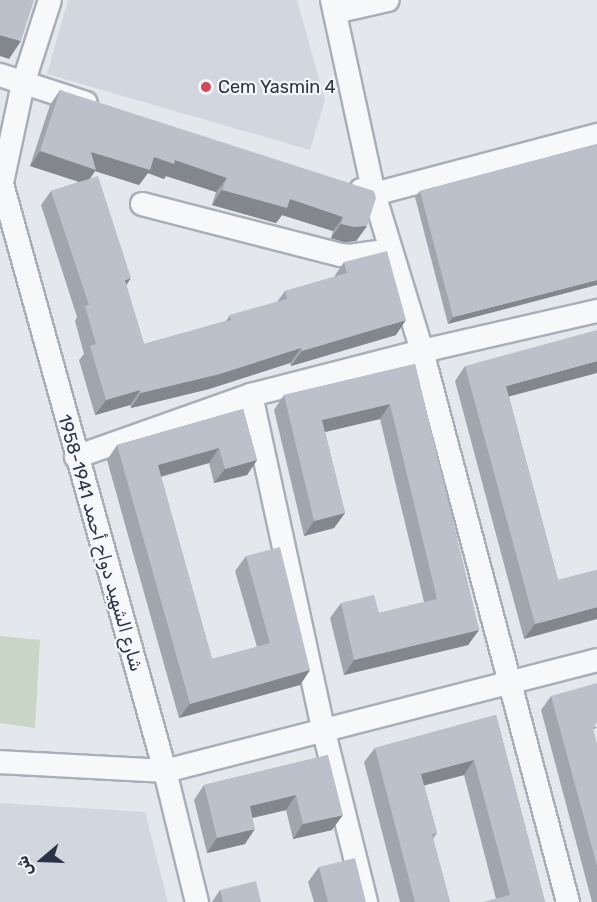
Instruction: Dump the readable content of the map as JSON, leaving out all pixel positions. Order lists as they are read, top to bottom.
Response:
{
  "streets": {
    "street": ["شارع الشهيد دواح أحمد 1941-1958"]
  },
  "places": ["Cem Yasmin 4"],
  "north": "left"
}
